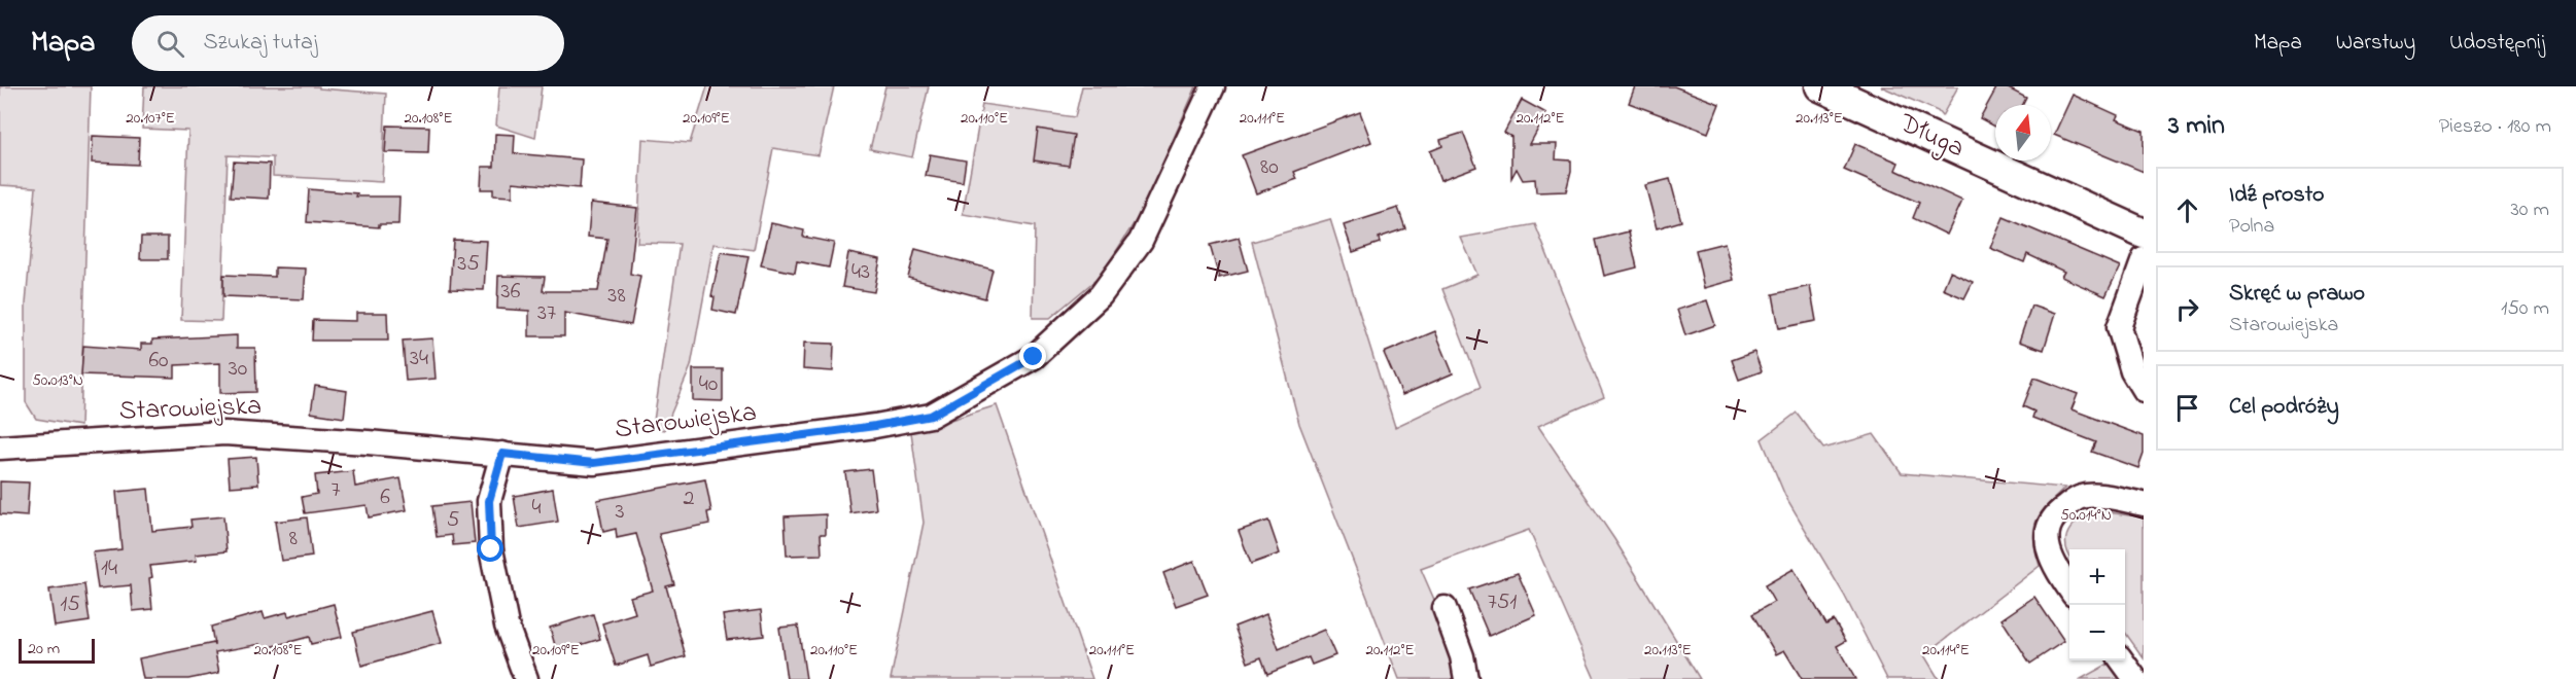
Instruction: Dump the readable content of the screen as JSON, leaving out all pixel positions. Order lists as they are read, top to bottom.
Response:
{
  "streets": {
    "street": ["Długa", "Starowiejska"]
  },
  "house_numbers": [
    "80",
    "35",
    "43",
    "36",
    "38",
    "37",
    "34",
    "60",
    "30",
    "40",
    "7",
    "6",
    "2",
    "4",
    "3",
    "5",
    "8",
    "14",
    "751",
    "15"
  ],
  "scale_bar": "20 m",
  "north": "top",
  "page": {
    "header": "Mapa",
    "search": "Szukaj tutaj",
    "nav": ["Mapa", "Warstwy", "Udostępnij"],
    "heading": ["3 min", "Pieszo · 180 m"],
    "list": [
      ["Idź prosto", "Polna", "30 m"],
      ["Skręć w prawo", "Starowiejska", "150 m"],
      "Cel podróży"
    ],
    "map_buttons": ["+", "−"],
    "scale": "20 m"
  },
  "coordinates": [
    "20.107°E",
    "20.108°E",
    "20.109°E",
    "20.110°E",
    "20.111°E",
    "20.112°E",
    "20.113°E",
    "50.013°N",
    "50.014°N",
    "20.114°E"
  ]
}
